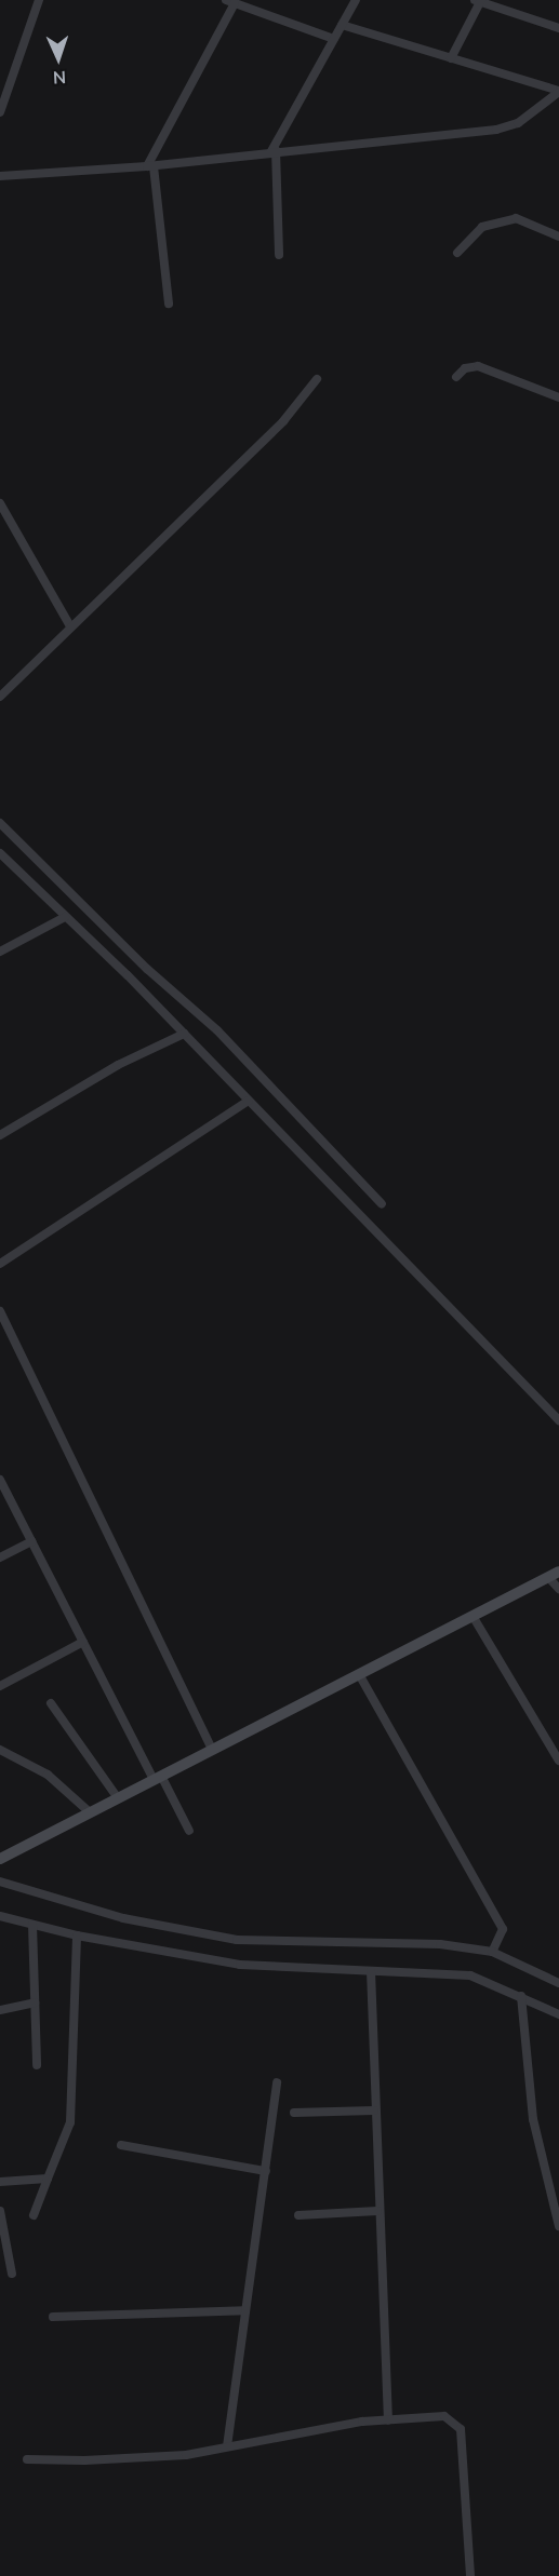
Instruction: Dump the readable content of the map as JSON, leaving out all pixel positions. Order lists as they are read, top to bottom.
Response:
{
  "north": "bottom"
}
